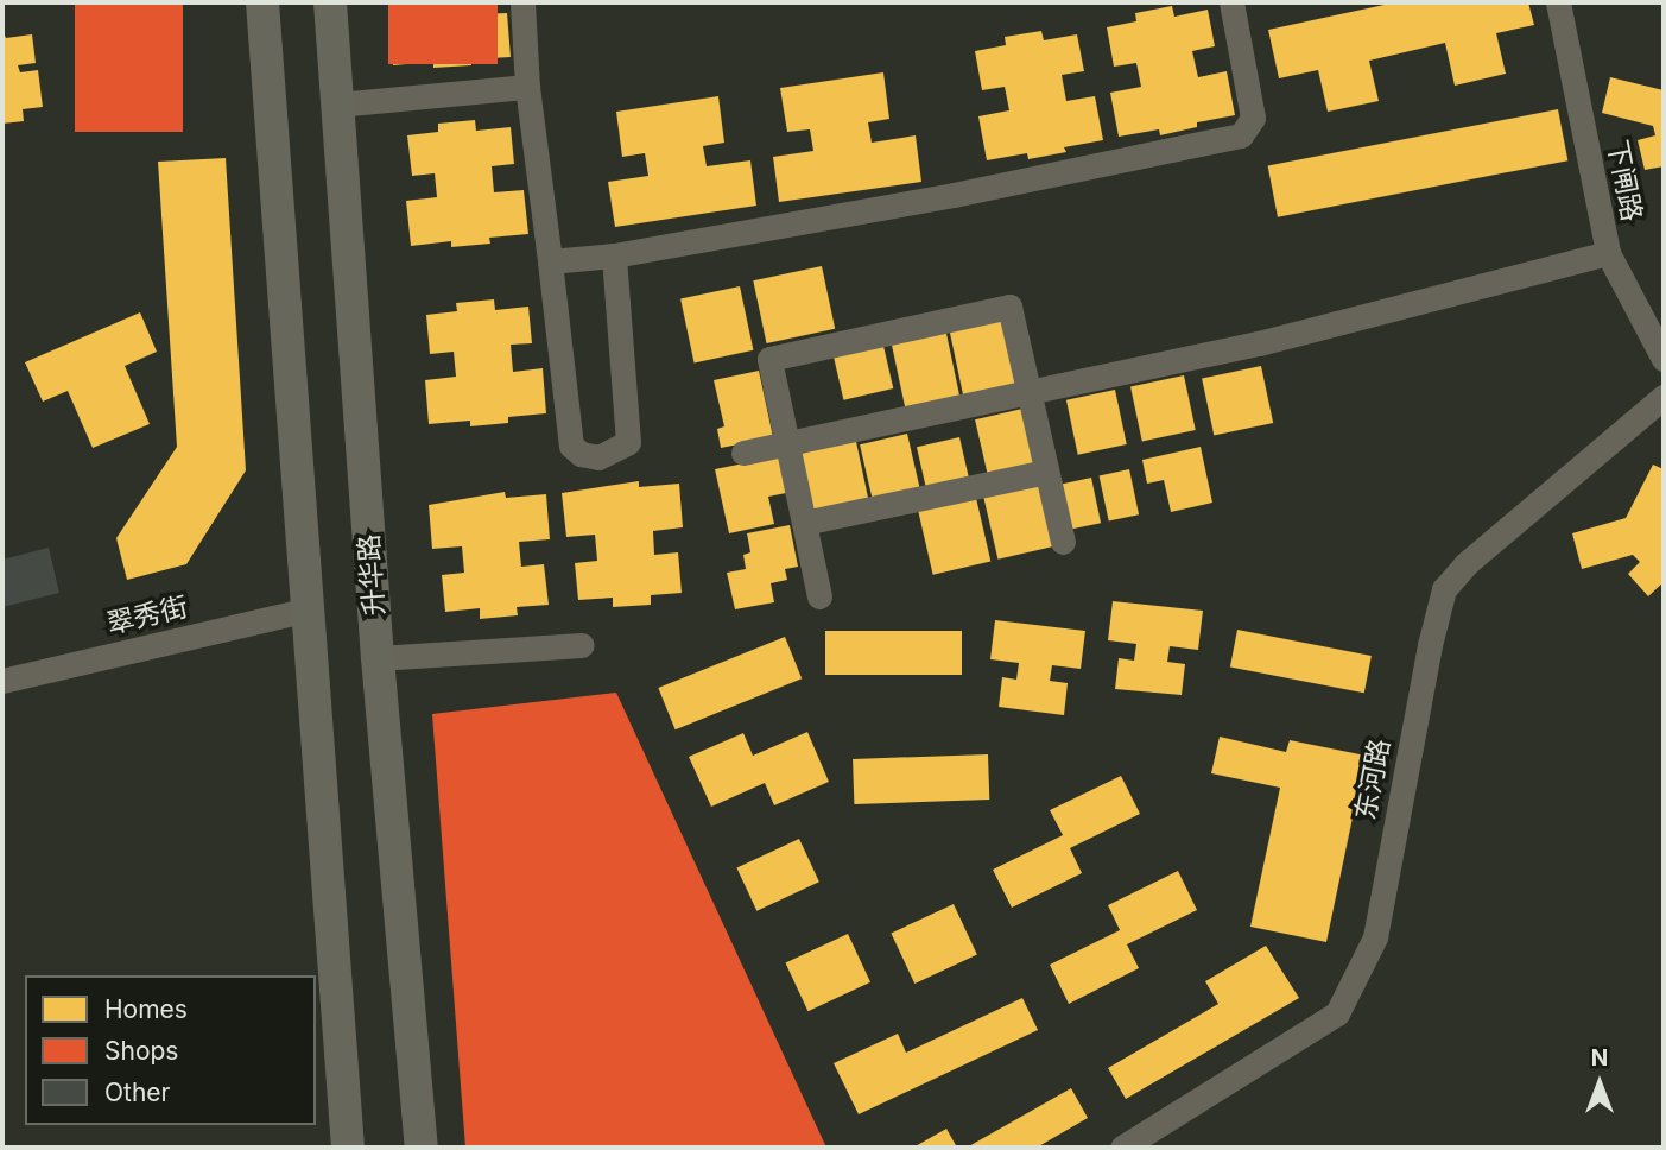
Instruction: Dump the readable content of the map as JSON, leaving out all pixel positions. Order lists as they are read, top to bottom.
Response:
{
  "streets": {
    "main road": ["升华路"],
    "street": ["下闸路", "翠秀街", "东河路"]
  },
  "legend": ["Homes", "Shops", "Other"],
  "north": "top"
}
